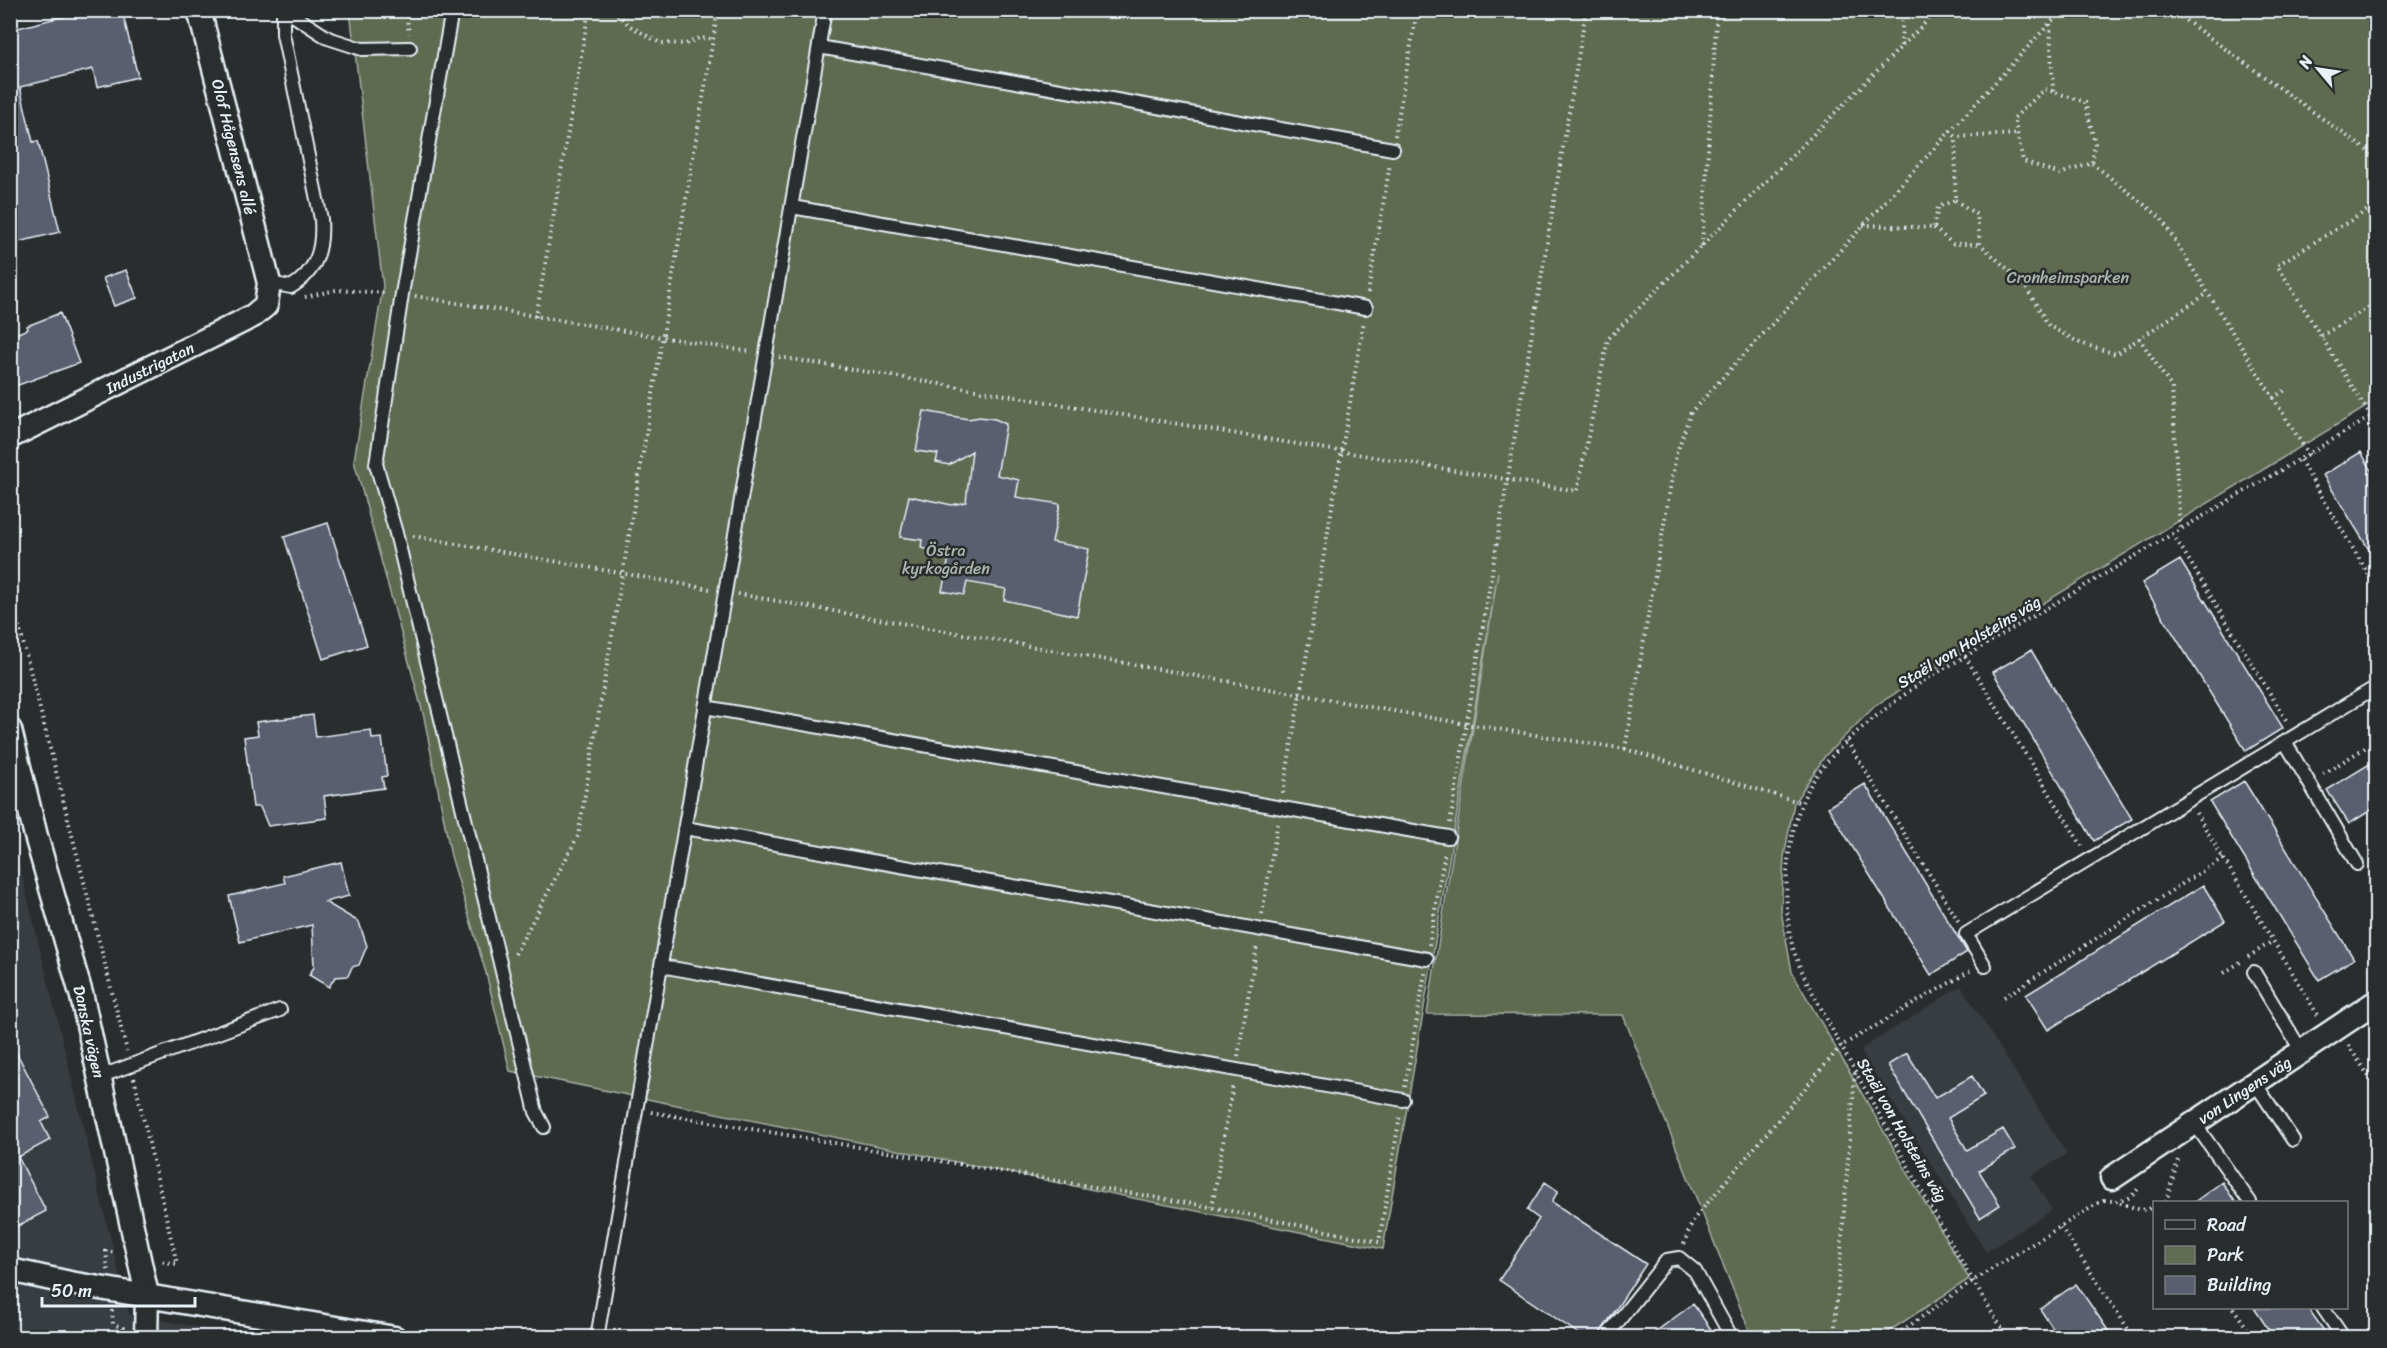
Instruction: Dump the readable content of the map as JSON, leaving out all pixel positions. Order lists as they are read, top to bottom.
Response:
{
  "streets": {
    "street": [
      "Olof Hågensens allé",
      "Industrigatan",
      "Danska vägen",
      "von Lingens väg"
    ],
    "path": ["Staël von Holsteins väg"]
  },
  "crossings": [
    ["Olof Hågensens allé", "Industrigatan"]
  ],
  "parks": ["Cronheimsparken", "Östra kyrkogården"],
  "legend": ["Road", "Park", "Building"],
  "scale_bar": "50 m",
  "north": "top left"
}
